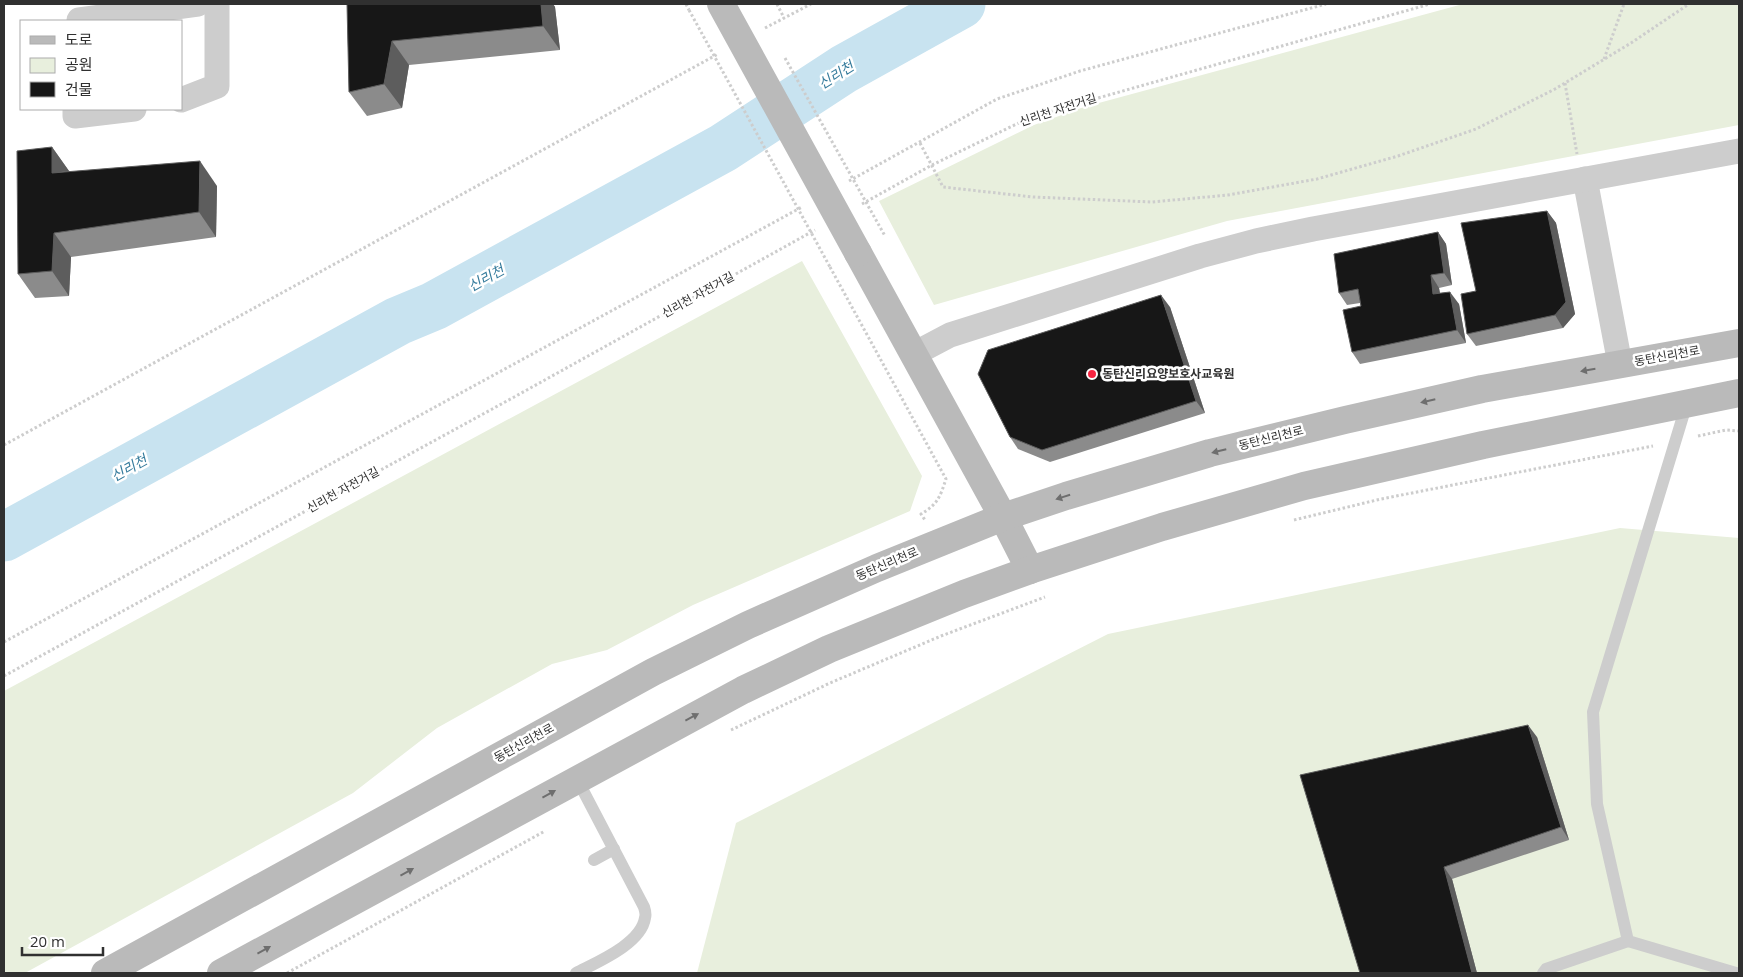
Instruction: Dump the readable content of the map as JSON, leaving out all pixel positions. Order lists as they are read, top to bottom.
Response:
{
  "streets": {
    "main road": ["동탄신리천로"],
    "path": ["신리천 자전거길"]
  },
  "water": ["신리천"],
  "places": ["동탄신리요양보호사교육원"],
  "legend": ["도로", "공원", "건물"],
  "scale_bar": "20 m"
}
